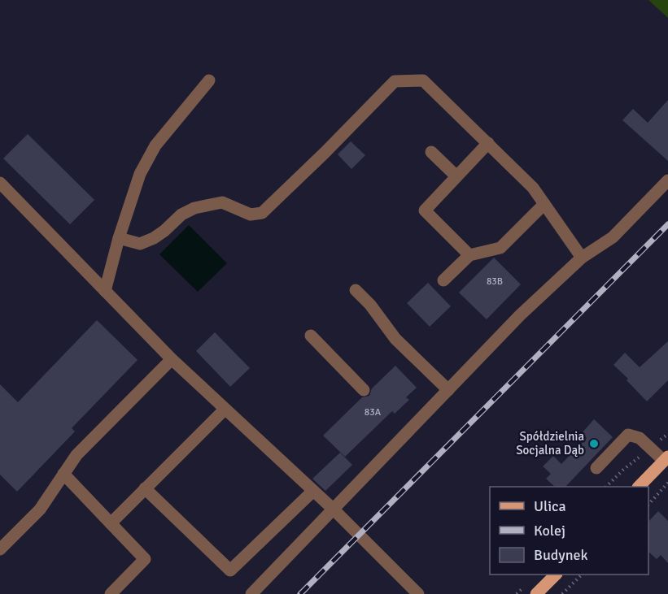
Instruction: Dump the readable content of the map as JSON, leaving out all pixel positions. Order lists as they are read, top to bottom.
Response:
{
  "places": ["Spółdzielnia Socjalna Dąb"],
  "house_numbers": ["83B", "83A"],
  "legend": ["Ulica", "Kolej", "Budynek"]
}
